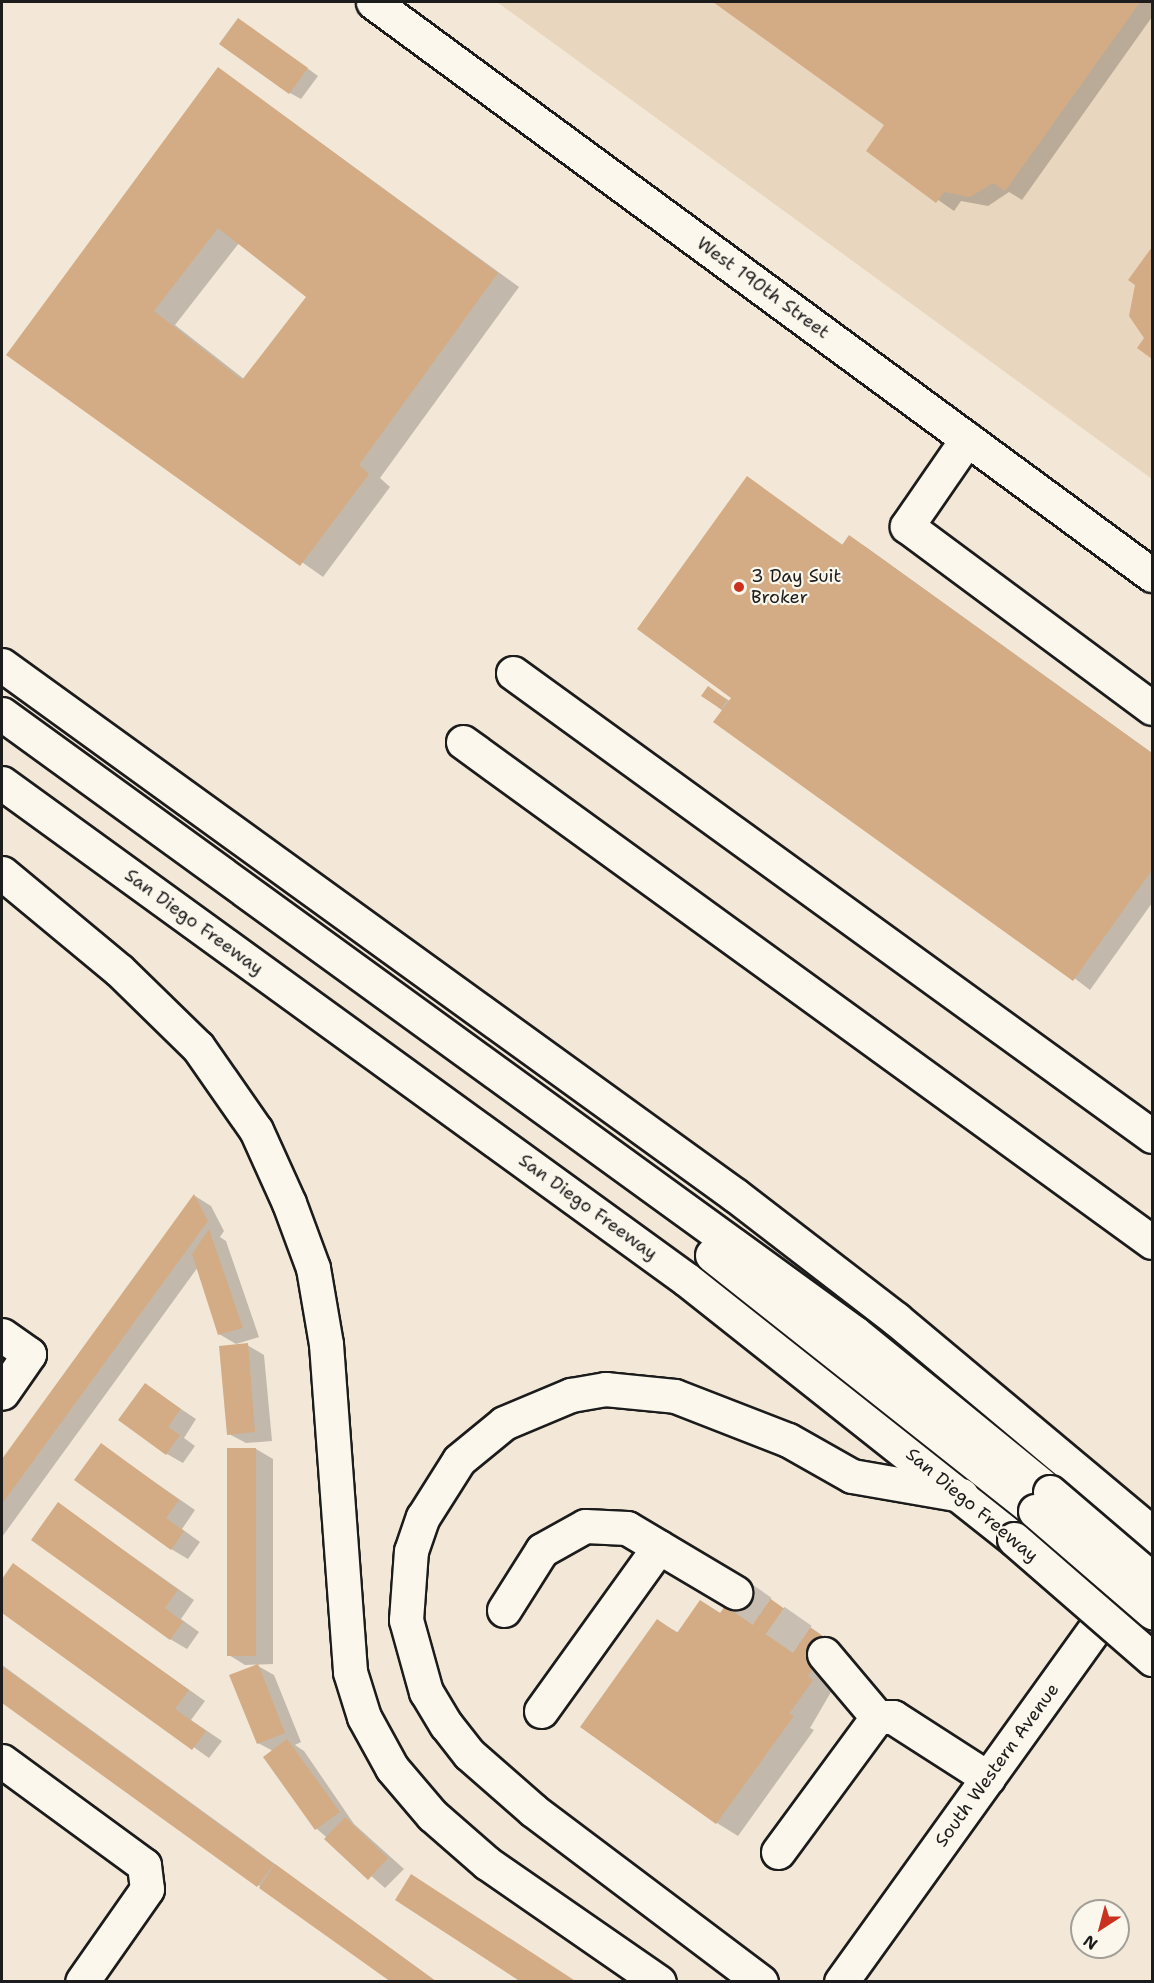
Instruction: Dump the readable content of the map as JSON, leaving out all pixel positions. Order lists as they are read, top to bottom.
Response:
{
  "streets": {
    "main road": ["West 190th Street", "San Diego Freeway", "South Western Avenue"]
  },
  "places": ["3 Day Suit Broker"],
  "north": "bottom left"
}
